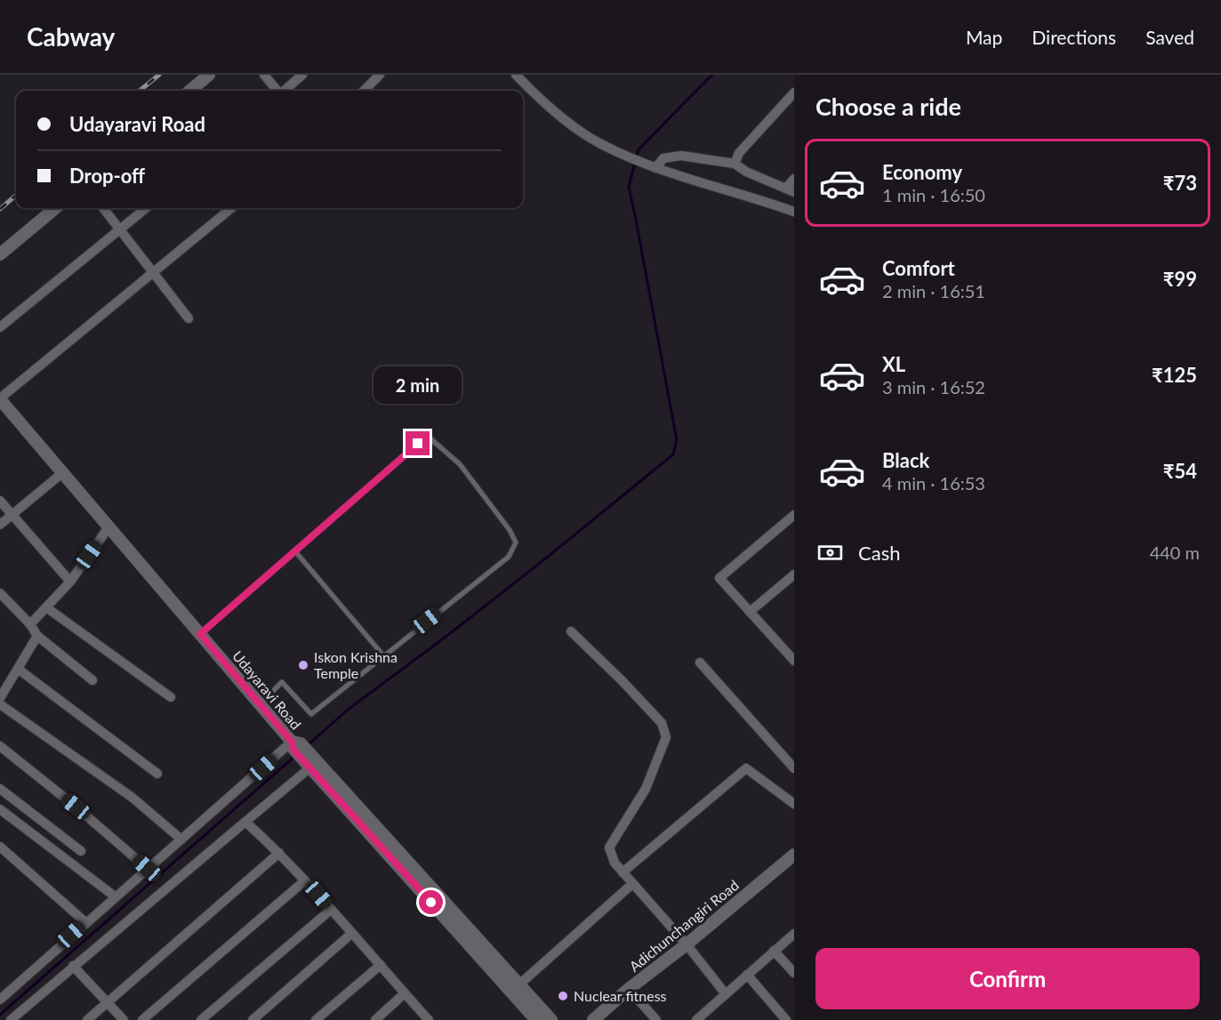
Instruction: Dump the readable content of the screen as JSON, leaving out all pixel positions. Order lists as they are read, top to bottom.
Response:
{
  "streets": {
    "street": ["Udayaravi Road", "Adichunchangiri Road"]
  },
  "places": ["Iskon Krishna Temple", "Nuclear fitness"],
  "page": {
    "header": "Cabway",
    "nav": ["Map", "Directions", "Saved"],
    "heading": "Choose a ride",
    "banner": ["Udayaravi Road", "Drop-off"],
    "list": [
      {
        "name": "Economy",
        "note": "1 min · 16:50",
        "value": "₹73"
      },
      {
        "name": "Comfort",
        "note": "2 min · 16:51",
        "value": "₹99"
      },
      {
        "name": "XL",
        "note": "3 min · 16:52",
        "value": "₹125"
      },
      {
        "name": "Black",
        "note": "4 min · 16:53",
        "value": "₹54"
      }
    ],
    "bubble": "2 min",
    "pay": ["Cash", "440 m"],
    "buttons": "Confirm"
  }
}
